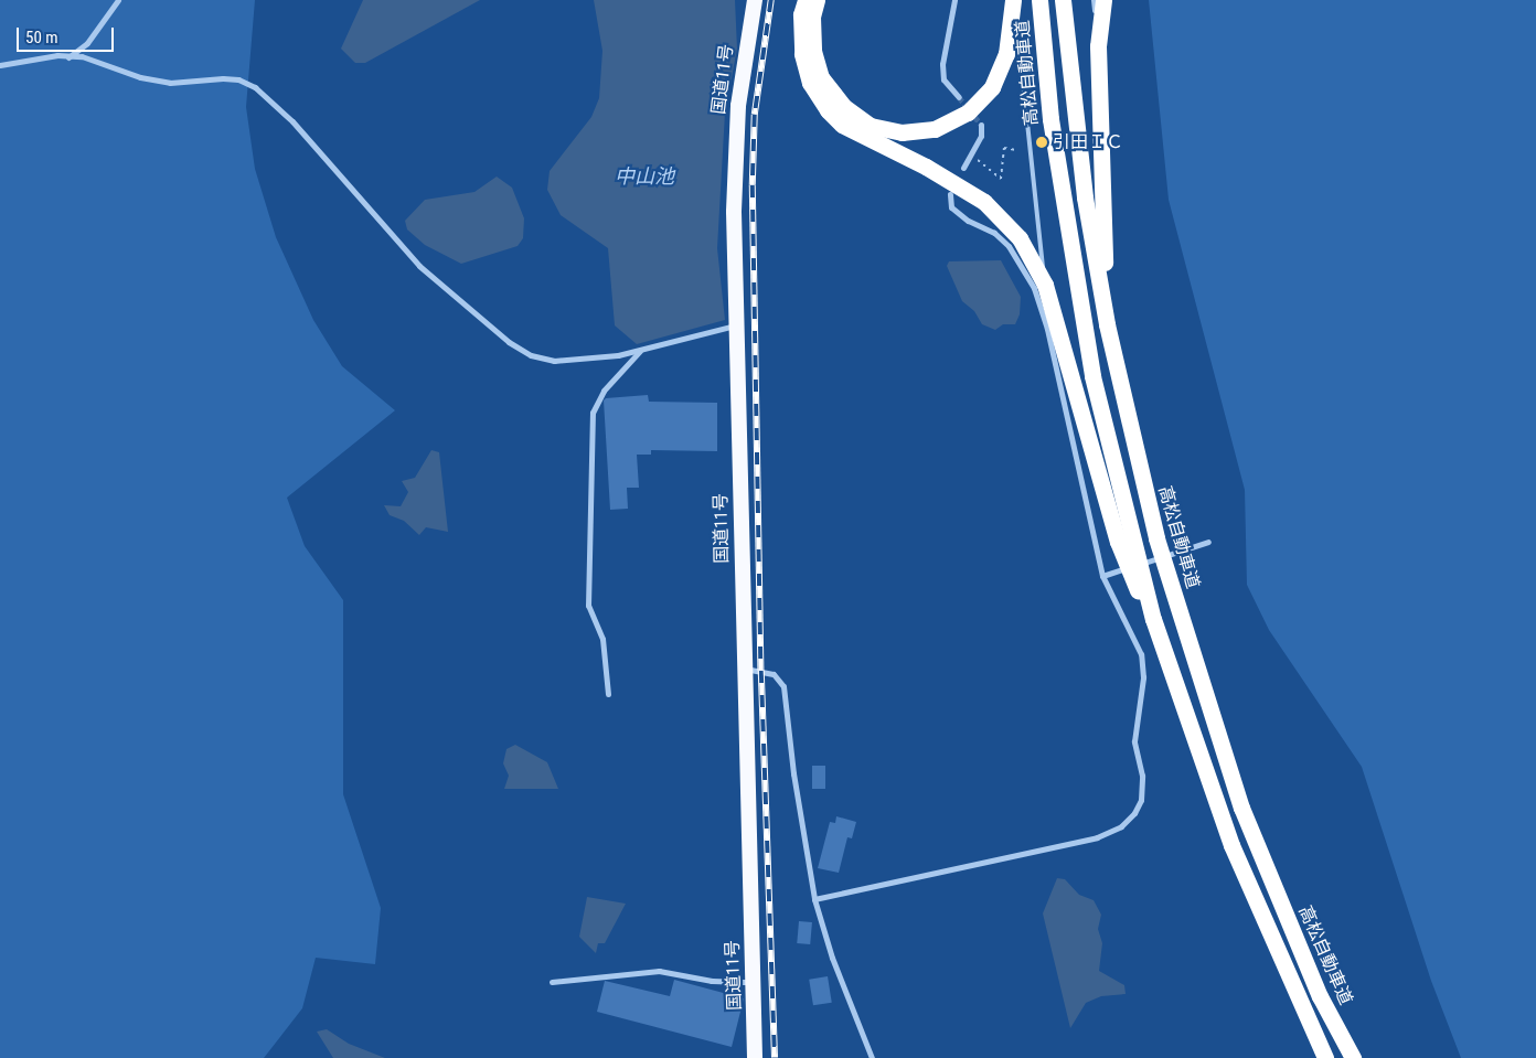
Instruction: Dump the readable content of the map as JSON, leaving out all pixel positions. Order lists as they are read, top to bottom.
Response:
{
  "streets": {
    "highway": ["高松自動車道", "国道11号"]
  },
  "water": ["中山池"],
  "places": ["引田ＩＣ"],
  "scale_bar": "50 m"
}
